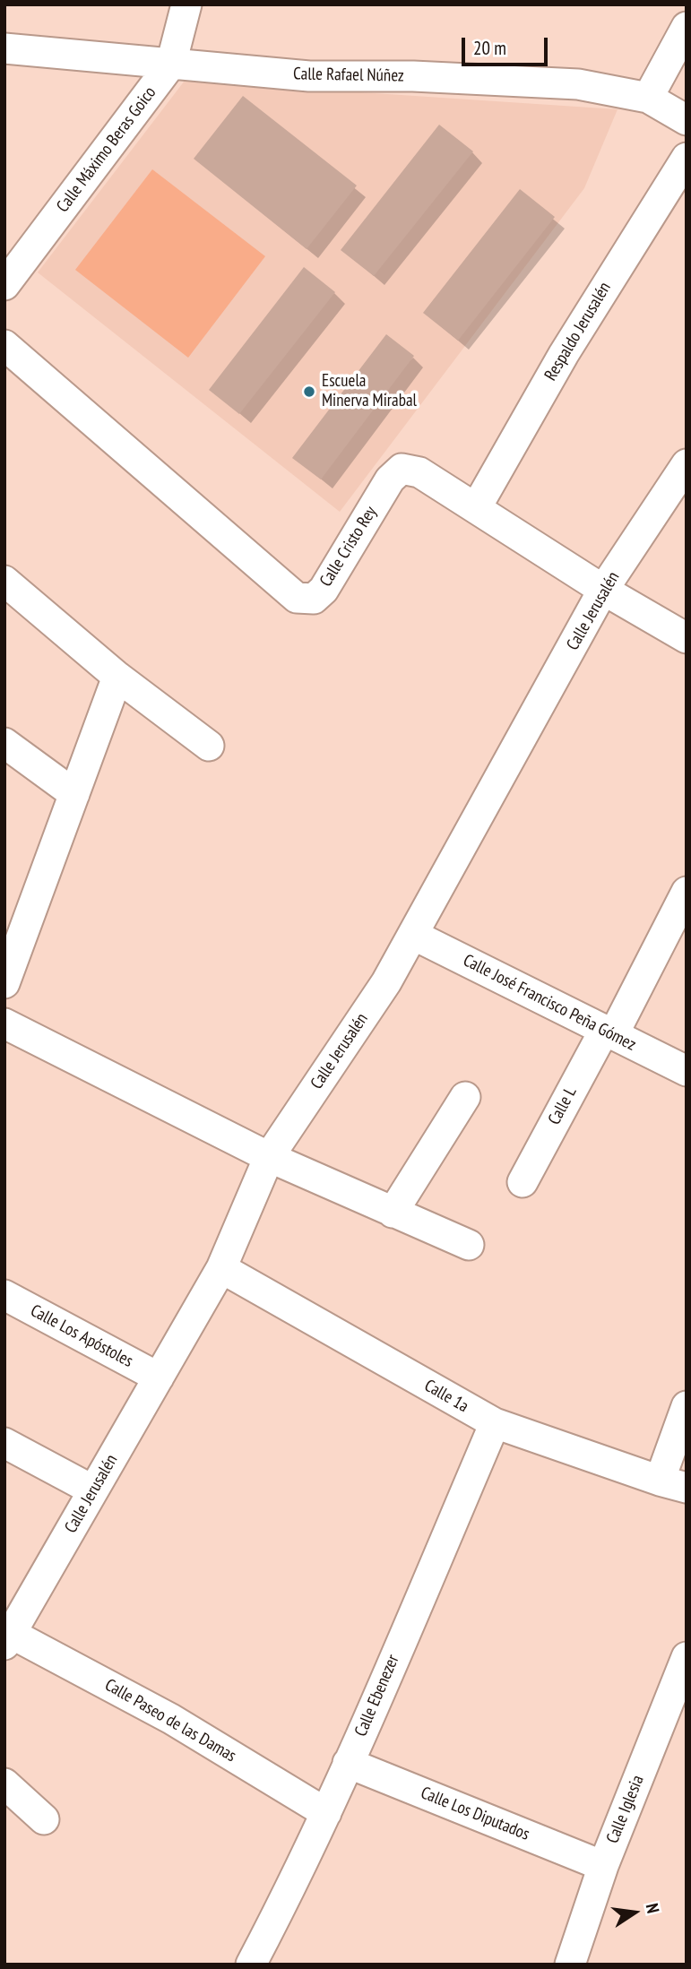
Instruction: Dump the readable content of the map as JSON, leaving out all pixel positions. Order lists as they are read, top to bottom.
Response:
{
  "streets": {
    "street": [
      "Calle Rafael Núñez",
      "Calle Máximo Beras Goico",
      "Respaldo Jerusalén",
      "Calle Cristo Rey",
      "Calle Jerusalén",
      "Calle José Francisco Peña Gómez",
      "Calle L",
      "Calle Los Apóstoles",
      "Calle 1a",
      "Calle Ebenezer",
      "Calle Paseo de las Damas",
      "Calle Iglesia",
      "Calle Los Diputados"
    ]
  },
  "crossings": [
    ["Calle Rafael Núñez", "Calle Máximo Beras Goico"],
    ["Respaldo Jerusalén", "Calle Cristo Rey"],
    ["Calle Cristo Rey", "Calle Jerusalén"],
    ["Calle Jerusalén", "Calle José Francisco Peña Gómez"],
    ["Calle Jerusalén", "Calle Los Apóstoles"],
    ["Calle Jerusalén", "Calle 1a"],
    ["Calle Jerusalén", "Calle Paseo de las Damas"],
    ["Calle José Francisco Peña Gómez", "Calle L"],
    ["Calle 1a", "Calle Ebenezer"],
    ["Calle Ebenezer", "Calle Paseo de las Damas"],
    ["Calle Ebenezer", "Calle Los Diputados"],
    ["Calle Iglesia", "Calle Los Diputados"]
  ],
  "places": ["Escuela Minerva Mirabal"],
  "scale_bar": "20 m",
  "north": "right"
}
